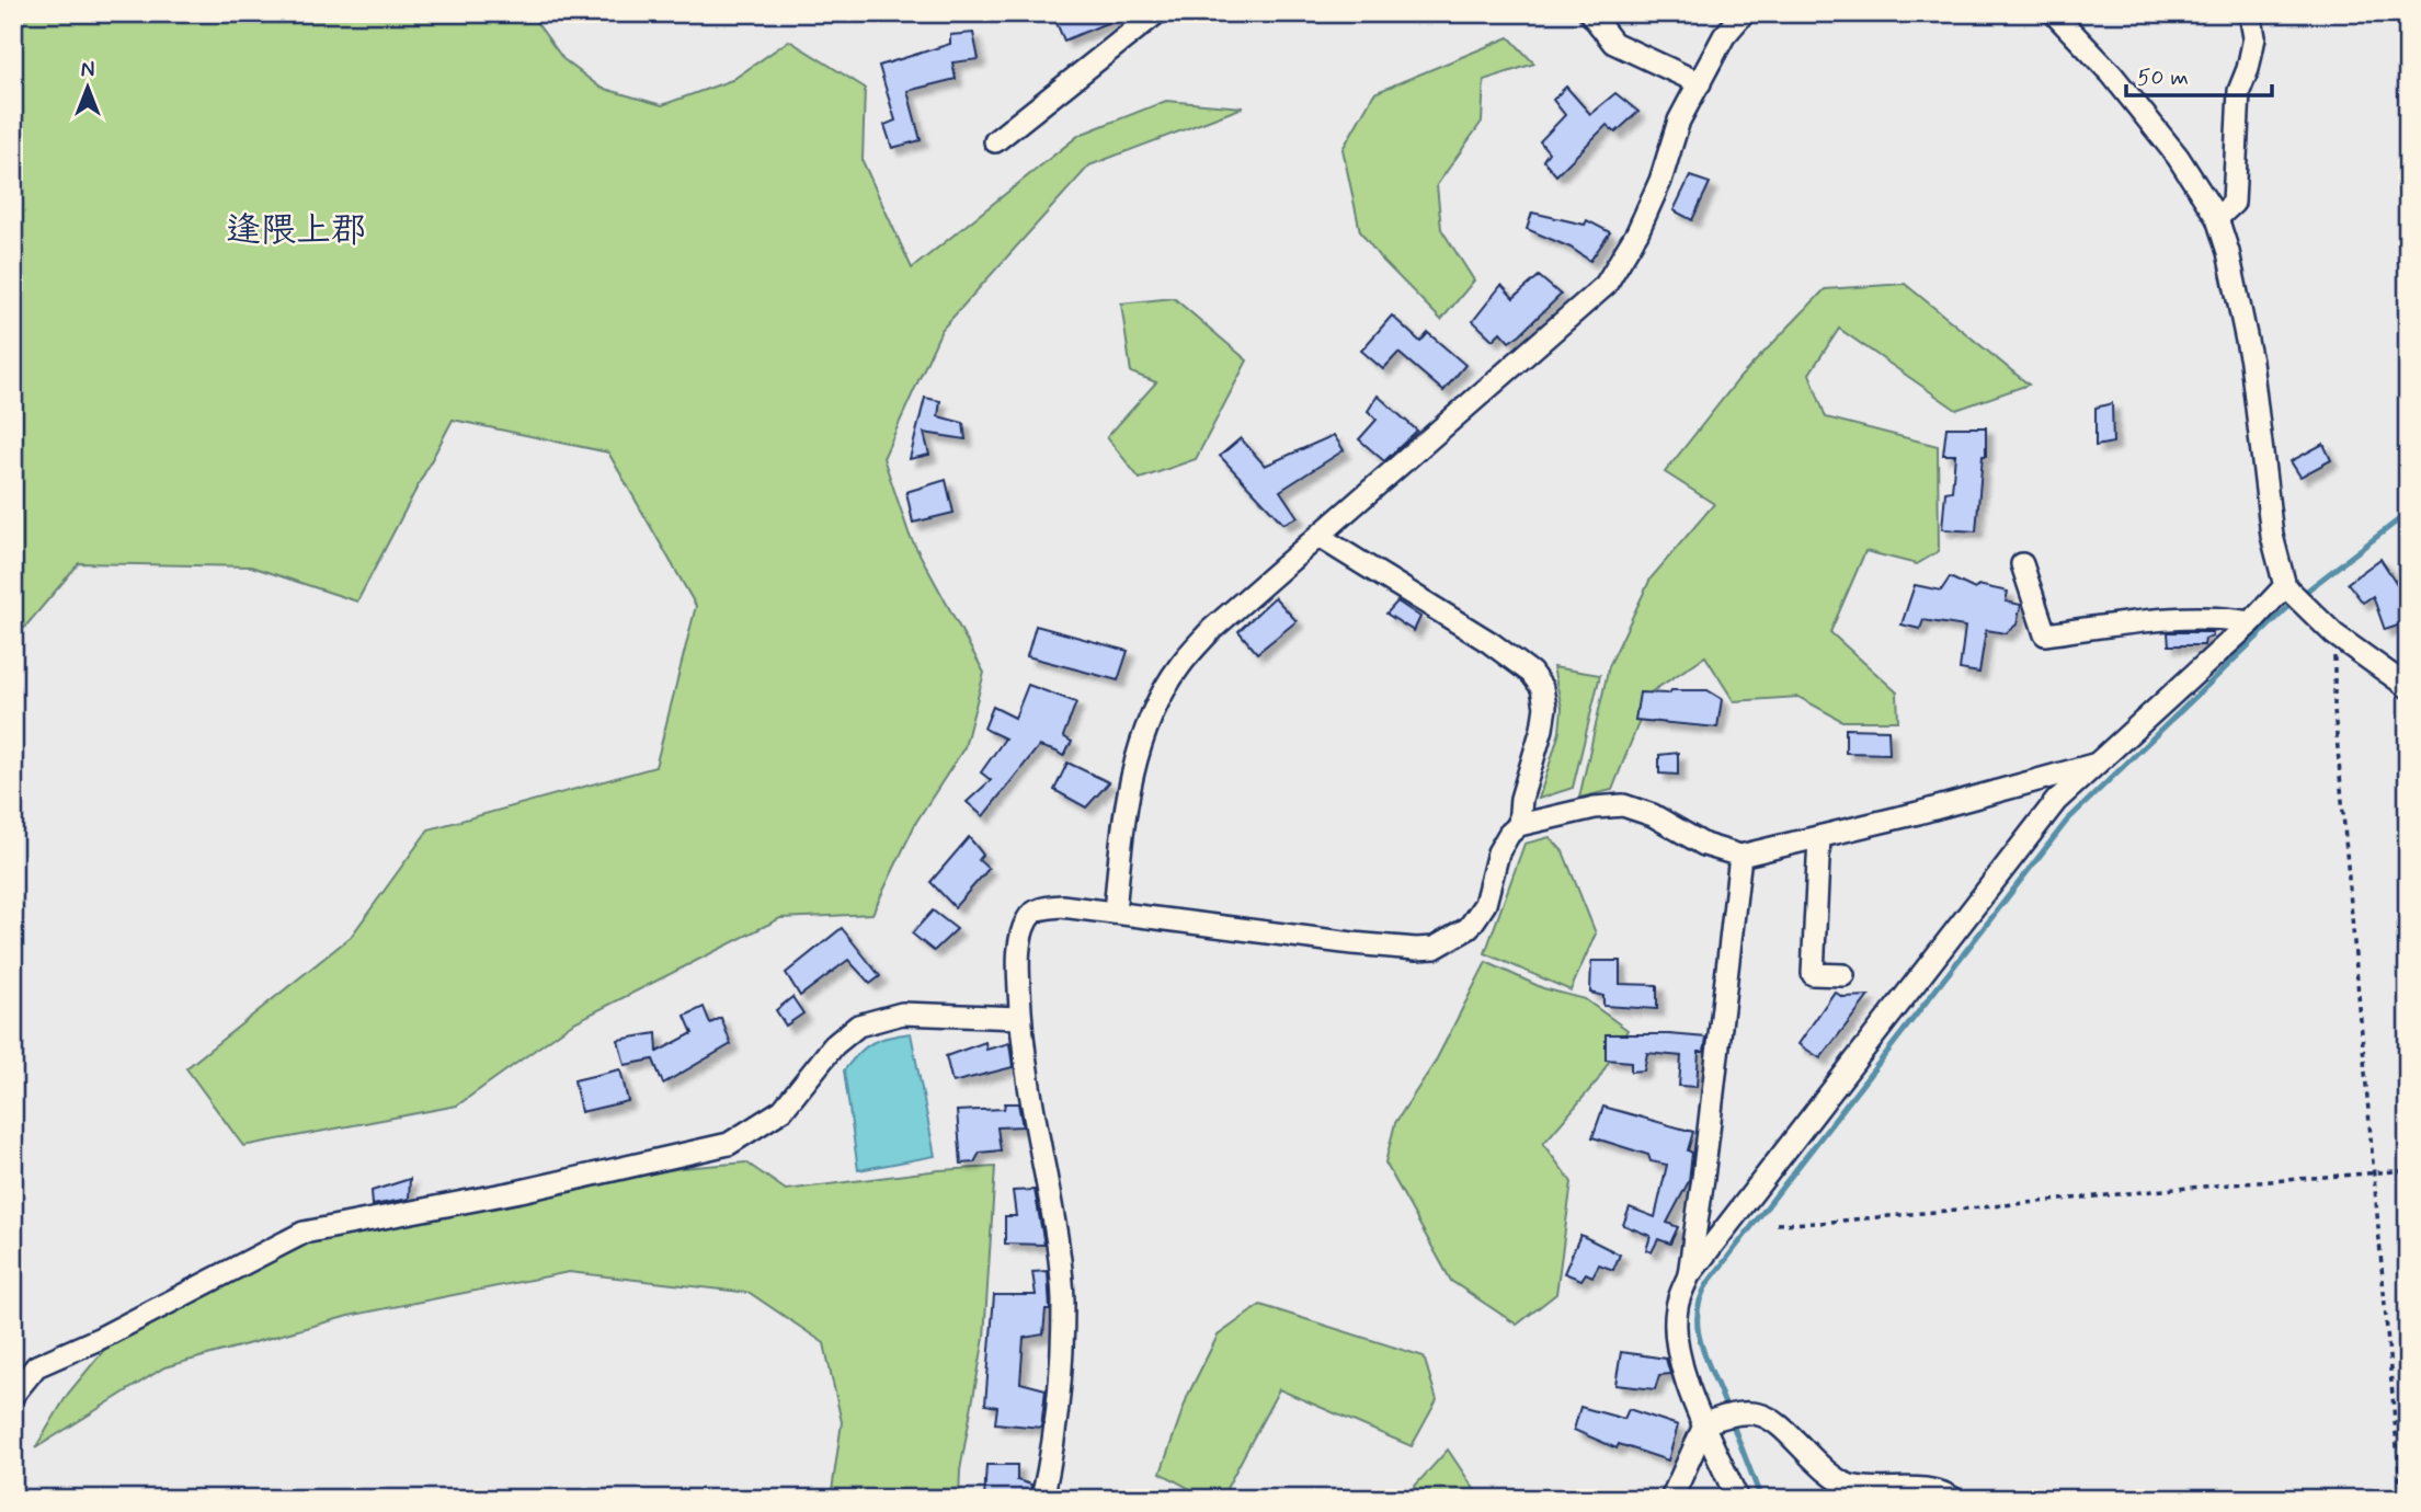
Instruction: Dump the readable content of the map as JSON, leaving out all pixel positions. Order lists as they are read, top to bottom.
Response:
{
  "districts": ["逢隈上郡"],
  "scale_bar": "50 m",
  "north": "top"
}
